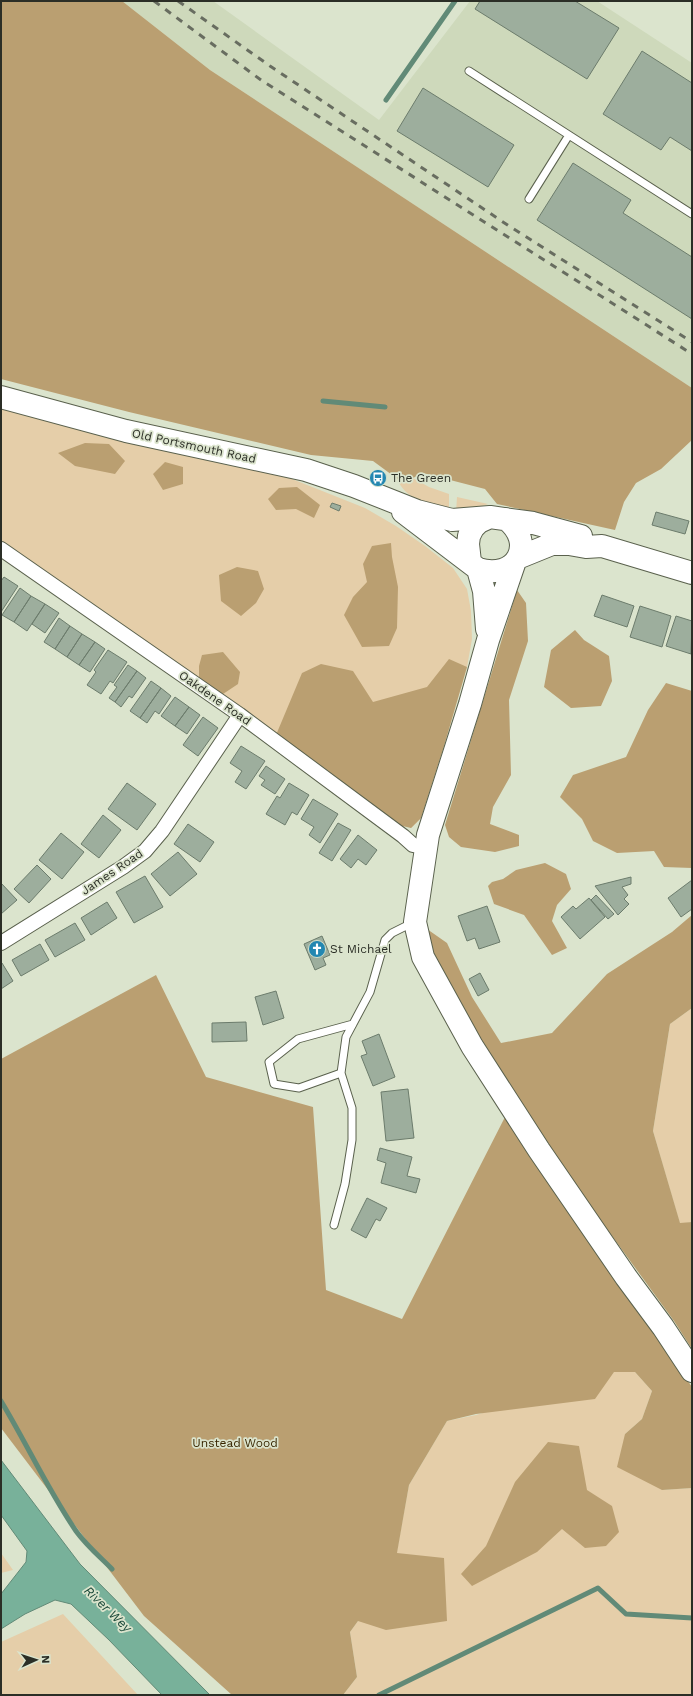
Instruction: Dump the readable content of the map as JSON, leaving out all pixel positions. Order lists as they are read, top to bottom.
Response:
{
  "streets": {
    "main road": ["Old Portsmouth Road"],
    "street": ["Oakdene Road", "James Road"]
  },
  "crossings": [
    ["Oakdene Road", "James Road"]
  ],
  "water": ["River Wey"],
  "parks": ["Unstead Wood"],
  "places": {
    "bus stop": ["The Green"],
    "church": ["St Michael"]
  },
  "north": "right"
}
